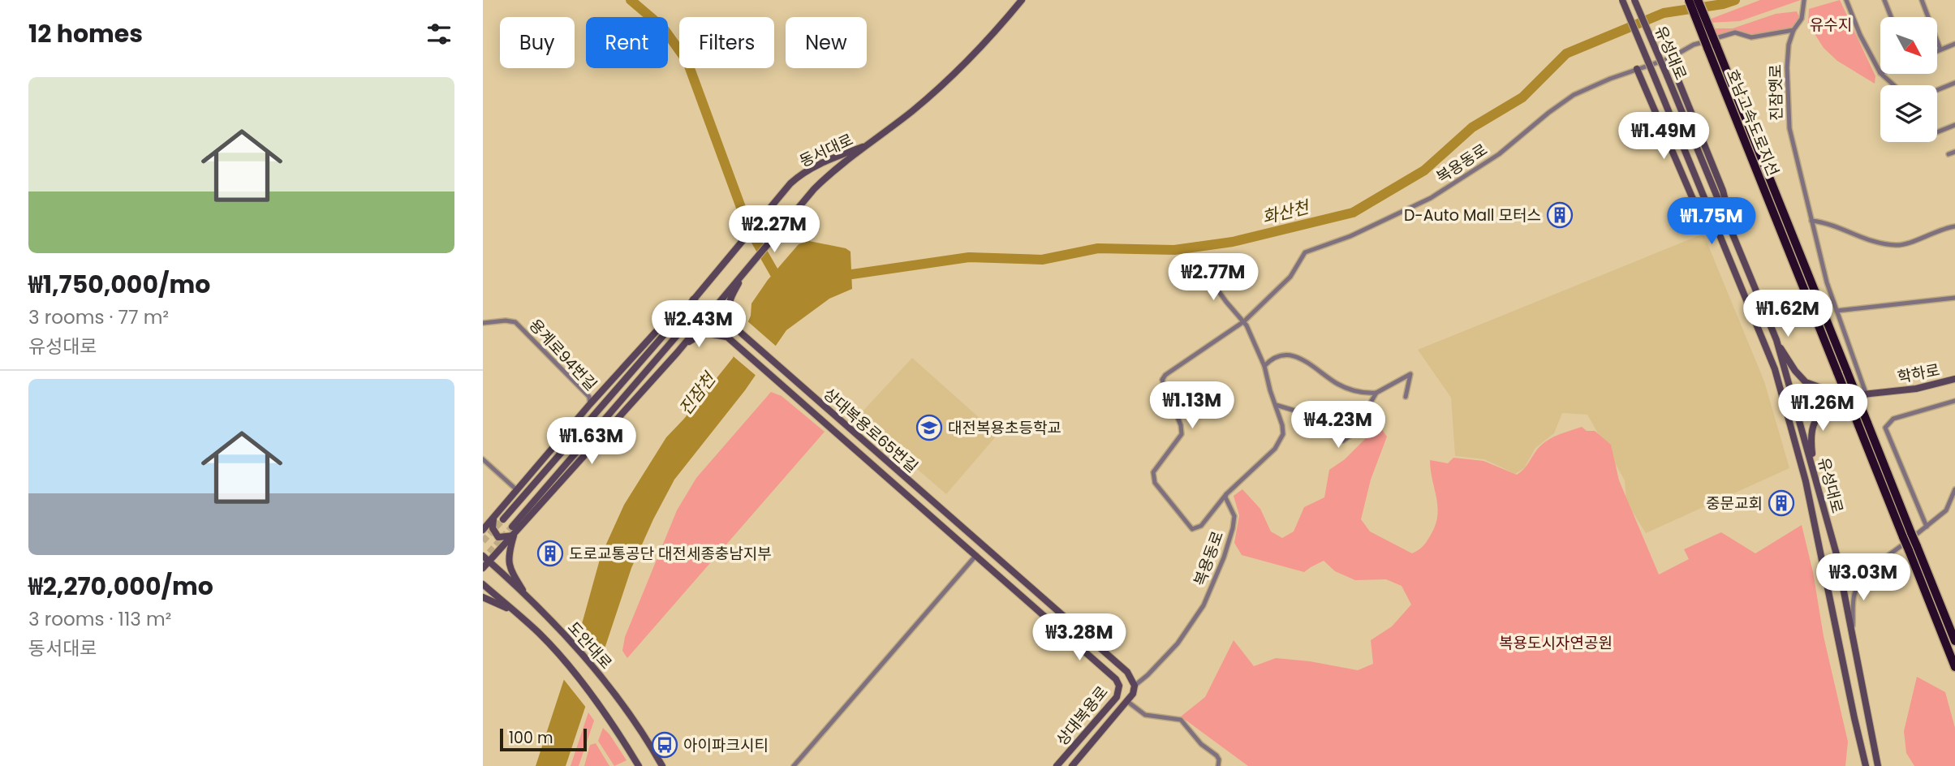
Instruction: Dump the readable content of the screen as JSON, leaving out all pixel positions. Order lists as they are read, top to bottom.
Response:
{
  "streets": {
    "highway": ["호남고속도로지선"],
    "street": [
      "유성대로",
      "진잠옛로",
      "동서대로",
      "복용동로",
      "용계로94번길",
      "학하로",
      "상대복용로65번길",
      "도안대로",
      "상대복용로"
    ]
  },
  "crossings": [
    ["유성대로", "학하로"],
    ["진잠옛로", "복용동로"],
    ["진잠옛로", "학하로"],
    ["동서대로", "상대복용로65번길"],
    ["복용동로", "상대복용로65번길"],
    ["복용동로", "상대복용로"],
    ["상대복용로65번길", "상대복용로"]
  ],
  "water": ["화산천", "진잠천"],
  "parks": ["유수지", "복용도시자연공원"],
  "places": {
    "building": ["D-Auto Mall 모터스", "중문교회", "도로교통공단 대전세종충남지부"],
    "school or university": ["대전복용초등학교"],
    "bus stop": ["아이파크시티"]
  },
  "scale_bar": "100 m",
  "north": "bottom right",
  "page": {
    "heading": "12 homes",
    "chip": [
      "Buy",
      "Rent",
      "Filters",
      "New"
    ],
    "list": [
      {
        "name": "₩1,750,000/mo",
        "note": "3 rooms · 77 m² · 유성대로"
      },
      {
        "name": "₩2,270,000/mo",
        "note": "3 rooms · 113 m² · 동서대로"
      }
    ],
    "price": [
      "₩1.49M",
      "₩1.75M",
      "₩2.27M",
      "₩2.77M",
      "₩1.62M",
      "₩2.43M",
      "₩1.13M",
      "₩1.26M",
      "₩4.23M",
      "₩1.63M",
      "₩3.03M",
      "₩3.28M"
    ],
    "scale": "100 m"
  }
}
